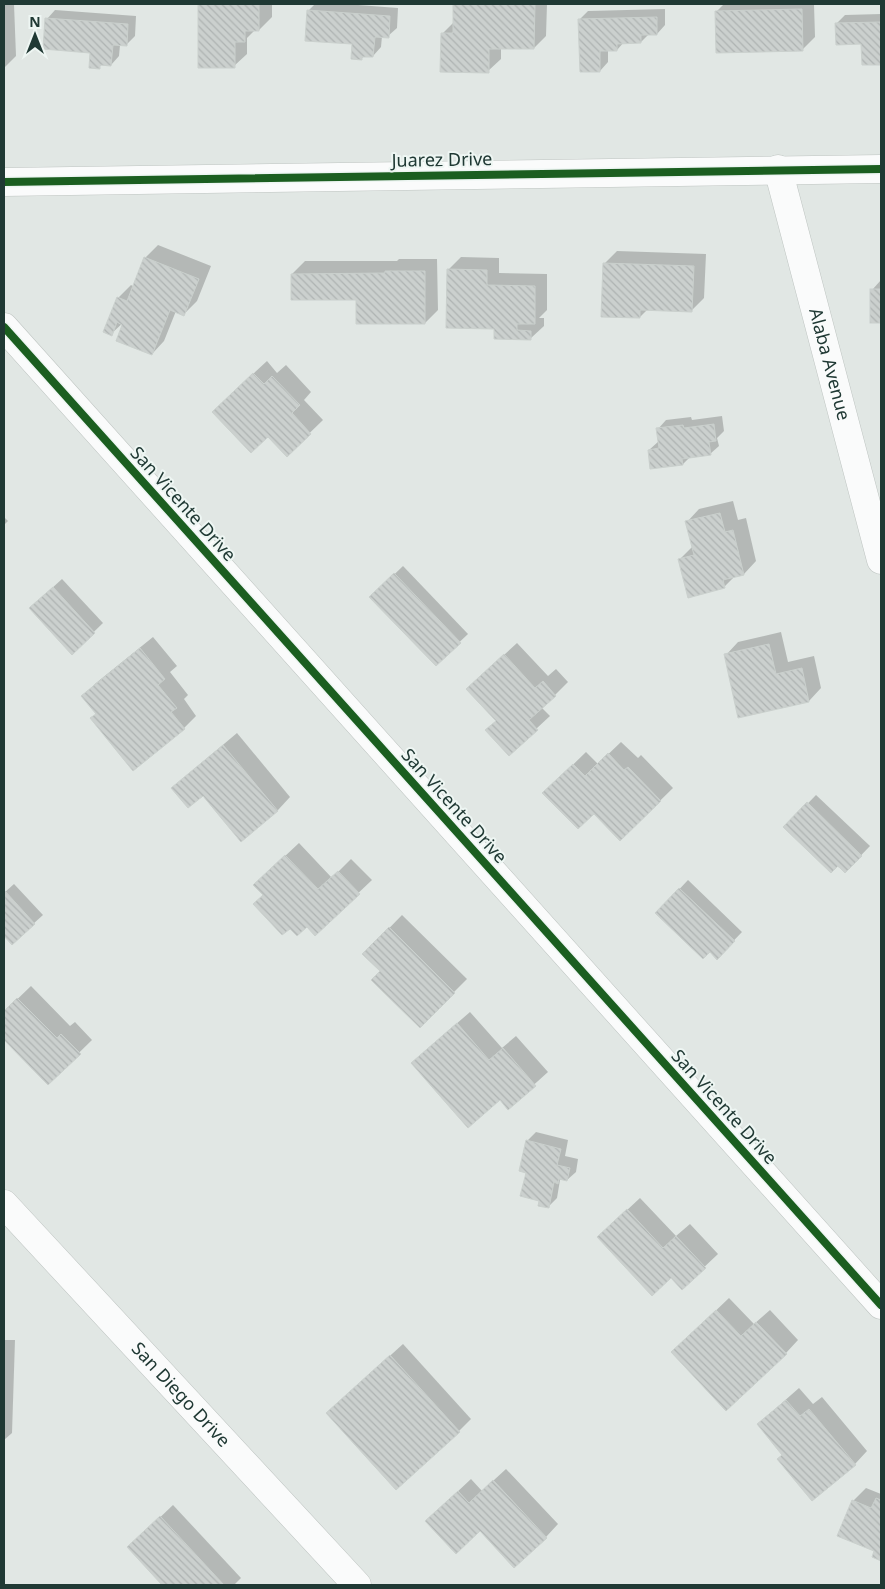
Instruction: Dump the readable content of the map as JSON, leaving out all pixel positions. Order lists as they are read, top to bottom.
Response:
{
  "streets": {
    "street": [
      "Juarez Drive",
      "Alaba Avenue",
      "San Vicente Drive",
      "San Diego Drive"
    ]
  },
  "crossings": [
    ["Juarez Drive", "Alaba Avenue"]
  ],
  "north": "top"
}
